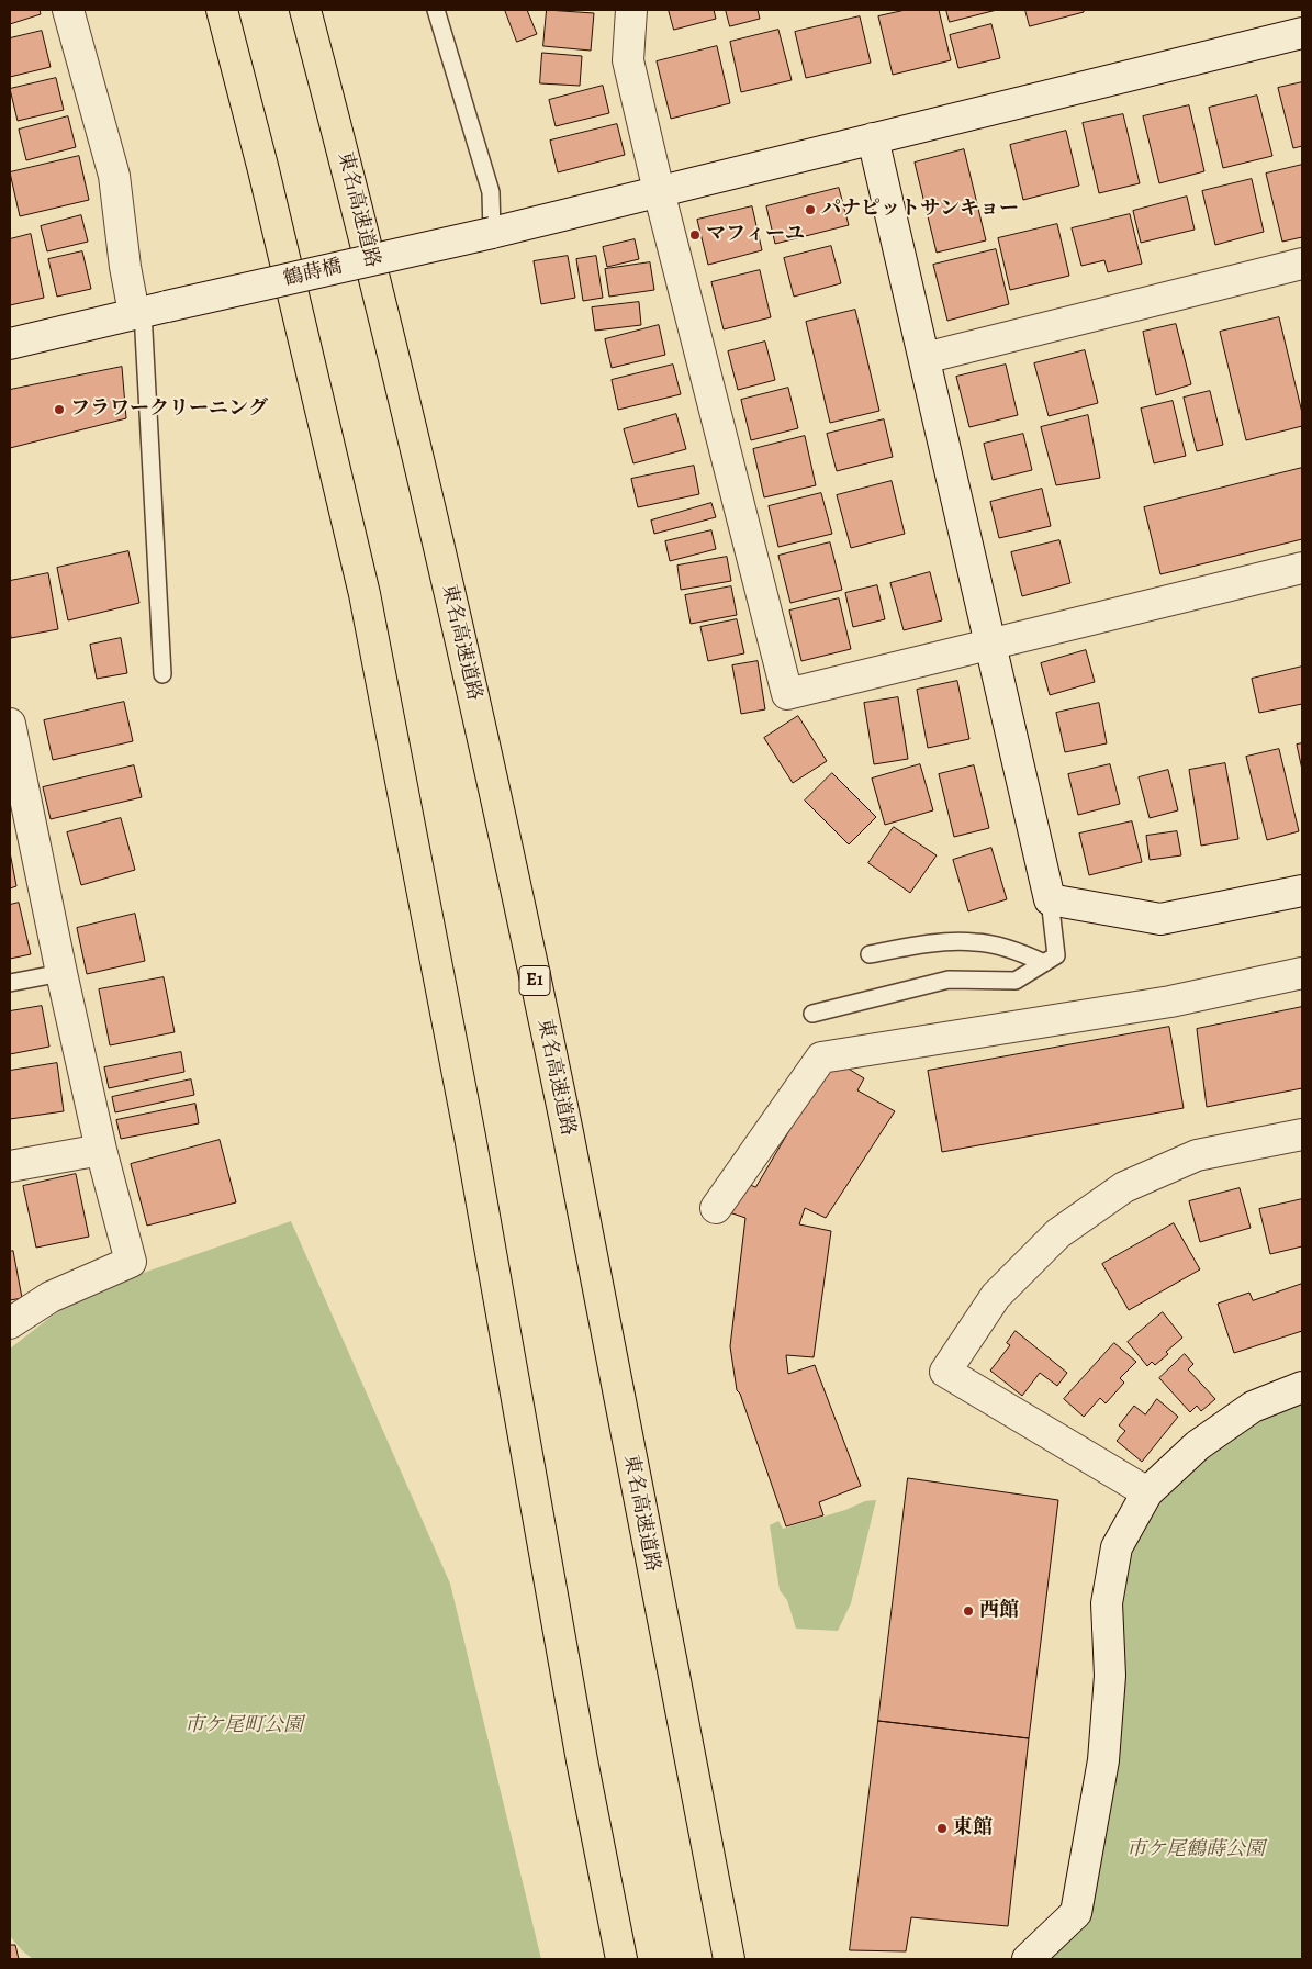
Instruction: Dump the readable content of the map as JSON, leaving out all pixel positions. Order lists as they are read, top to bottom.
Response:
{
  "streets": {
    "highway": ["東名高速道路", "E1"],
    "street": ["鶴蒔橋"]
  },
  "parks": ["市ケ尾町公園", "市ケ尾鶴蒔公園"],
  "places": [
    "パナピットサンキョー",
    "マフィーユ",
    "フラワークリーニング",
    "西館",
    "東館"
  ]
}
